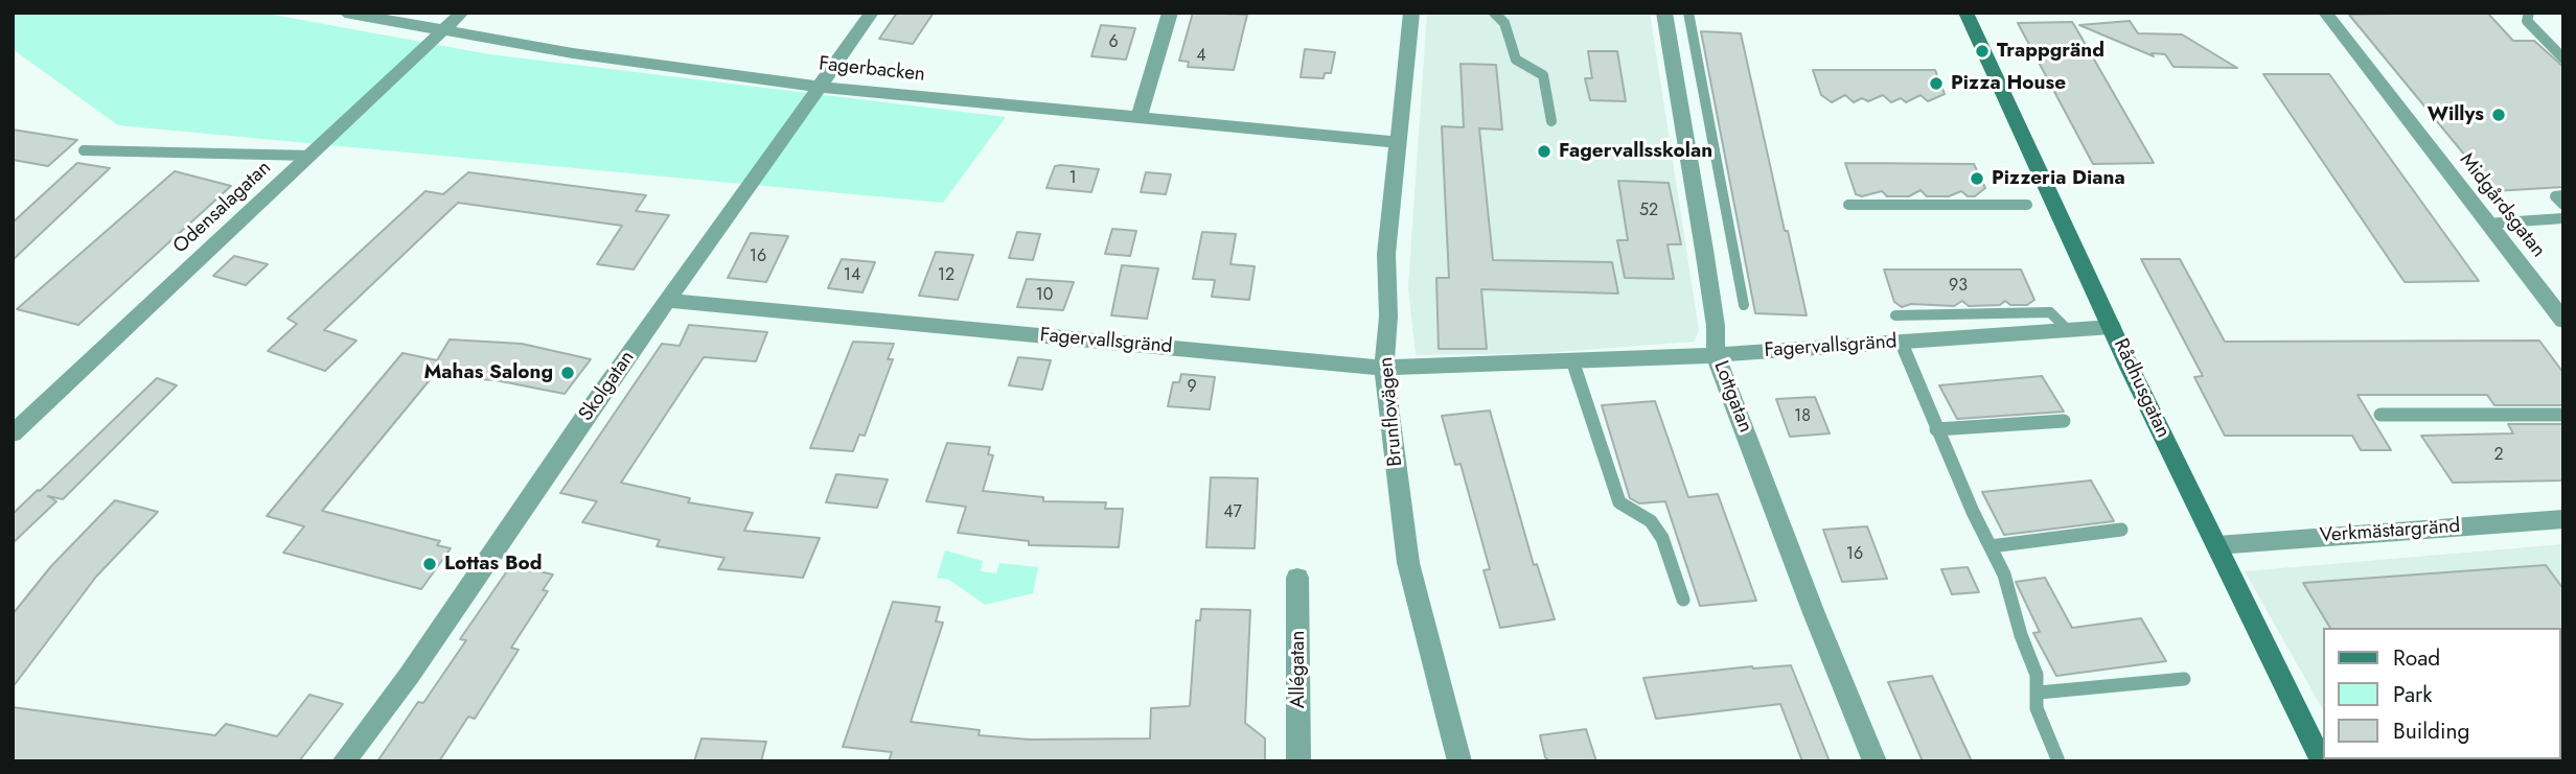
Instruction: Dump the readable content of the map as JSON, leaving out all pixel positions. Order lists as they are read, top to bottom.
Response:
{
  "streets": {
    "main road": ["Rådhusgatan"],
    "street": [
      "Fagerbacken",
      "Midgårdsgatan",
      "Odensalagatan",
      "Fagervallsgränd",
      "Skolgatan",
      "Lottgatan",
      "Brunflovägen",
      "Verkmästargränd",
      "Allégatan"
    ]
  },
  "crossings": [
    ["Fagerbacken", "Odensalagatan"],
    ["Fagerbacken", "Skolgatan"],
    ["Fagerbacken", "Brunflovägen"],
    ["Fagervallsgränd", "Skolgatan"],
    ["Fagervallsgränd", "Rådhusgatan"],
    ["Fagervallsgränd", "Lottgatan"],
    ["Fagervallsgränd", "Brunflovägen"],
    ["Rådhusgatan", "Verkmästargränd"]
  ],
  "places": [
    "Trappgränd",
    "Pizza House",
    "Willys",
    "Fagervallsskolan",
    "Pizzeria Diana",
    "Mahas Salong",
    "Lottas Bod"
  ],
  "house_numbers": [
    "6",
    "4",
    "1",
    "52",
    "16",
    "14",
    "12",
    "93",
    "10",
    "9",
    "18",
    "2",
    "47",
    "16"
  ],
  "legend": ["Road", "Park", "Building"]
}
